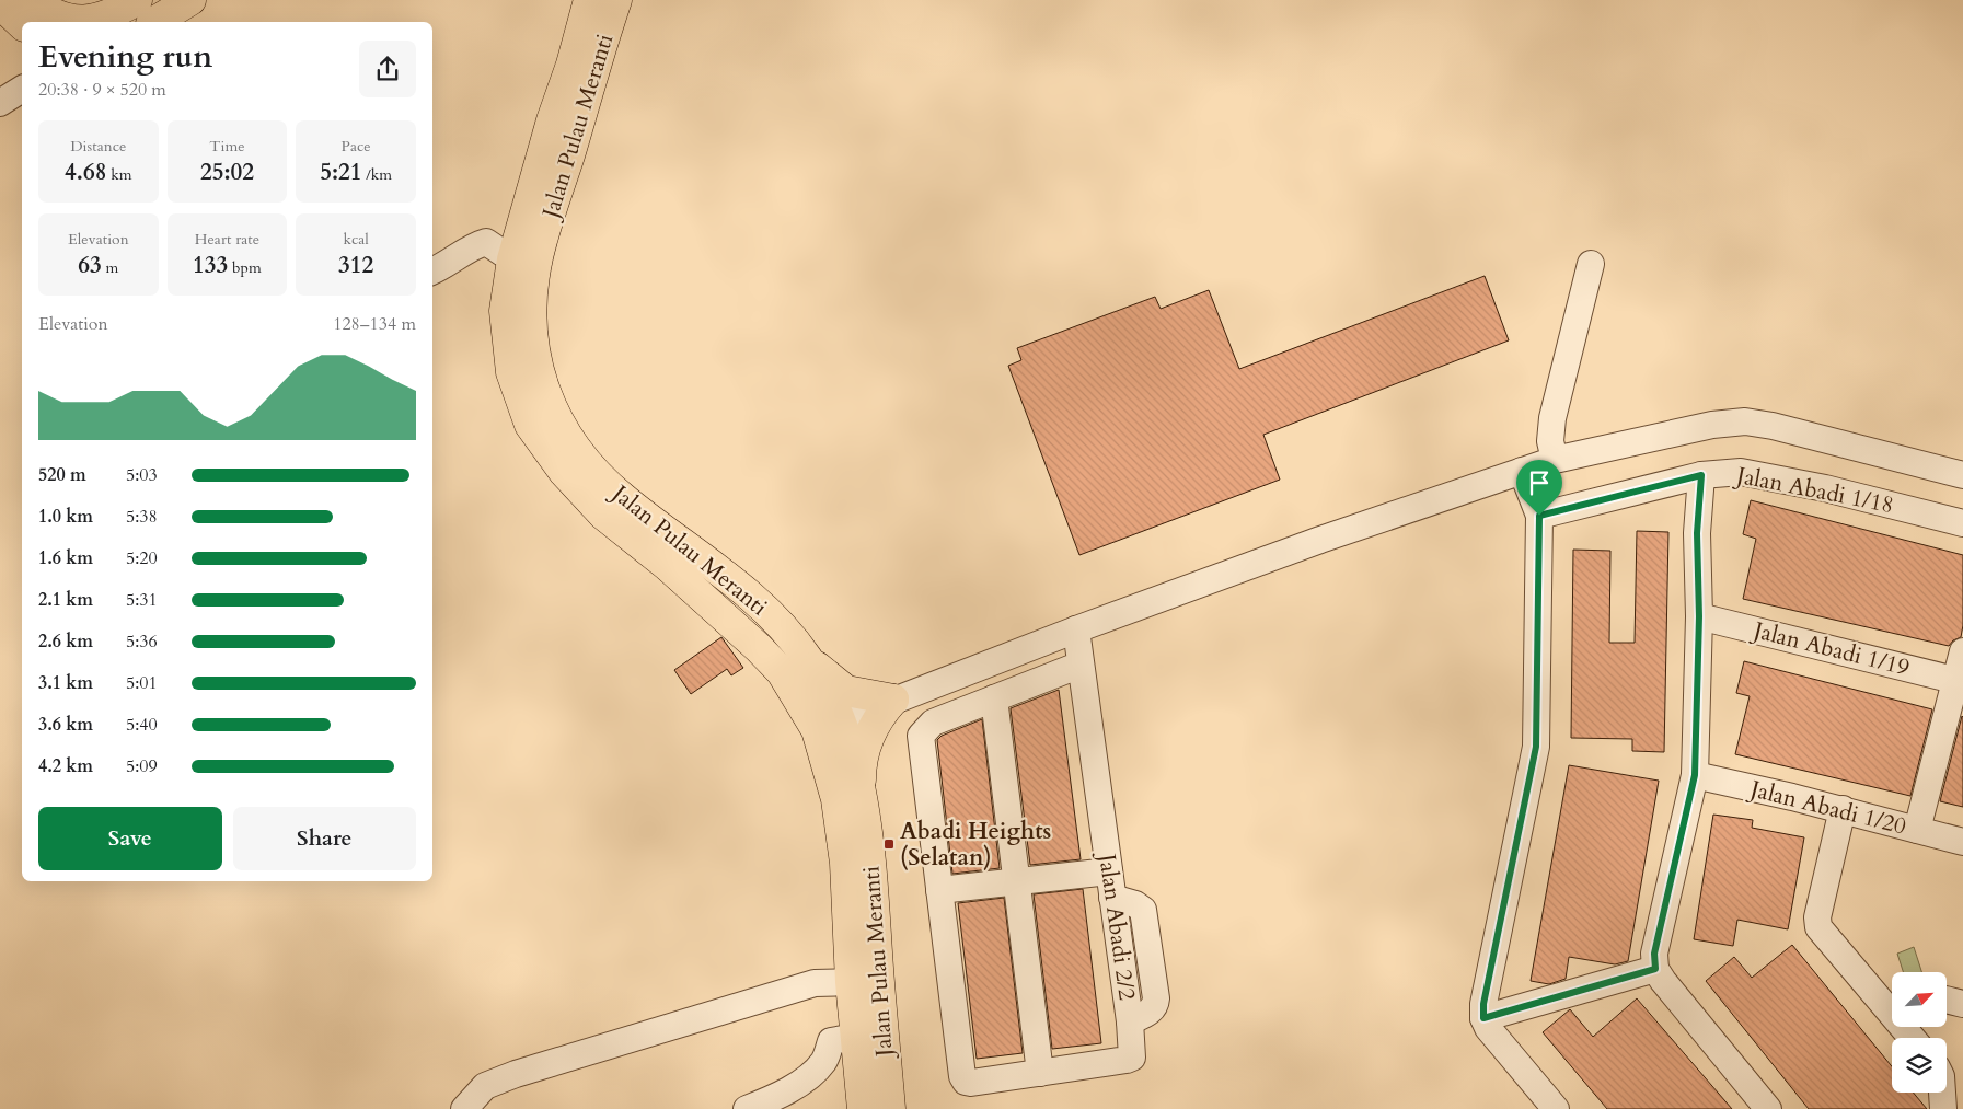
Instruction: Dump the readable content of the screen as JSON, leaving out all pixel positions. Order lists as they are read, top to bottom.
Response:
{
  "streets": {
    "main road": ["Jalan Pulau Meranti"],
    "street": [
      "Jalan Abadi 1/18",
      "Jalan Abadi 1/19",
      "Jalan Abadi 1/20",
      "Jalan Abadi 2/2"
    ]
  },
  "places": {
    "transit": ["Abadi Heights (Selatan)"]
  },
  "north": "top right",
  "page": {
    "heading": ["Evening run", "20:38 · 9 × 520 m"],
    "stats": [
      ["Distance", "4.68 km"],
      ["Time", "25:02"],
      ["Pace", "5:21 /km"],
      ["Elevation", "63 m"],
      ["Heart rate", "133 bpm"],
      ["kcal", "312"]
    ],
    "chart": ["Elevation", "128–134 m"],
    "list": [
      {
        "name": "520 m",
        "note": "5:03"
      },
      {
        "name": "1.0 km",
        "note": "5:38"
      },
      {
        "name": "1.6 km",
        "note": "5:20"
      },
      {
        "name": "2.1 km",
        "note": "5:31"
      },
      {
        "name": "2.6 km",
        "note": "5:36"
      },
      {
        "name": "3.1 km",
        "note": "5:01"
      },
      {
        "name": "3.6 km",
        "note": "5:40"
      },
      {
        "name": "4.2 km",
        "note": "5:09"
      }
    ],
    "buttons": ["Save", "Share"]
  }
}
